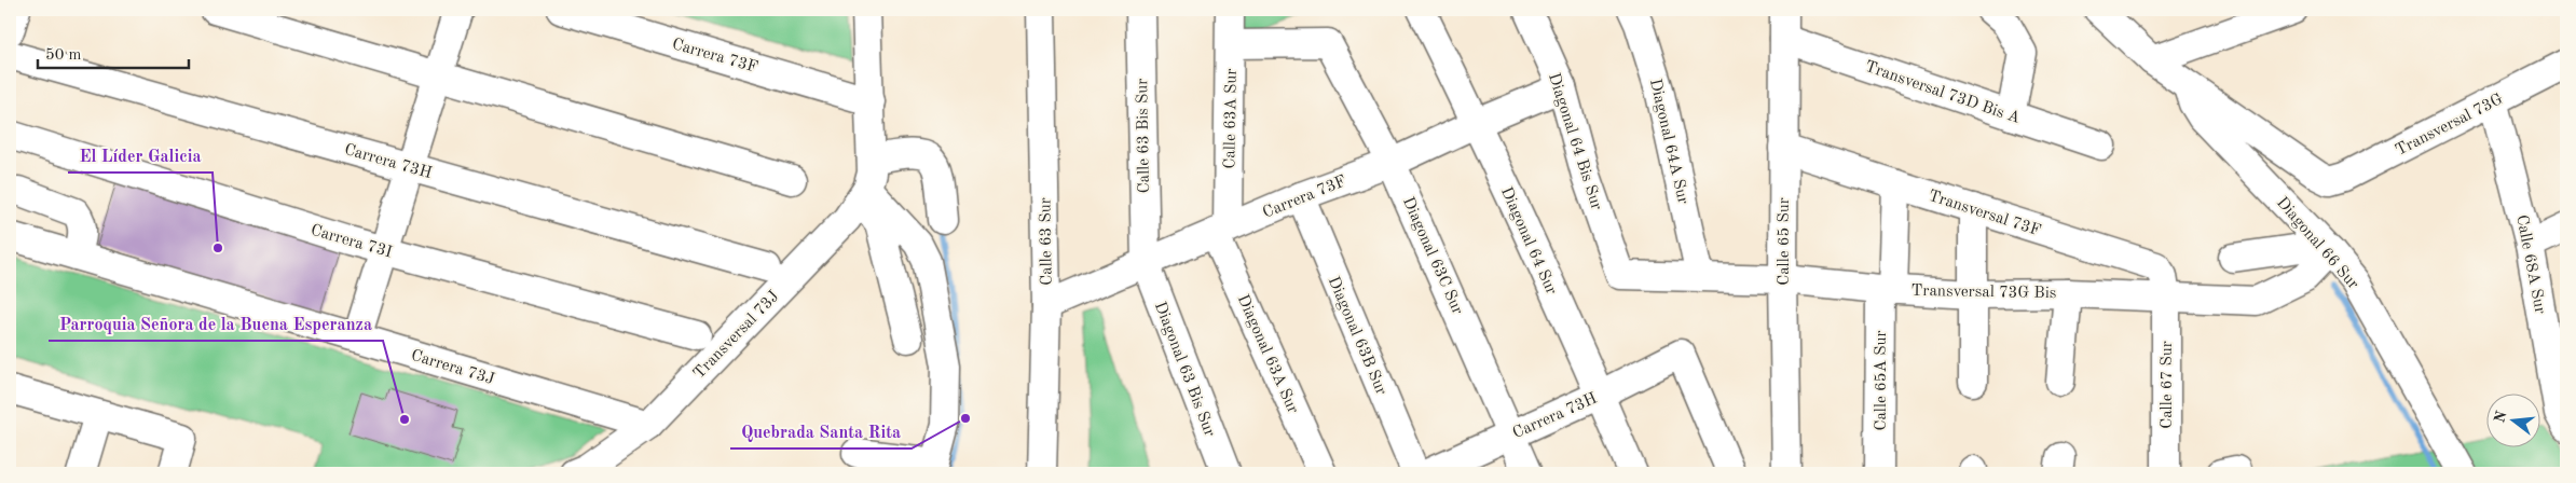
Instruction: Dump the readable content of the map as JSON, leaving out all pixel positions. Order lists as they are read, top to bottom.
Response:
{
  "streets": {
    "street": [
      "Carrera 73F",
      "Transversal 73D Bis A",
      "Calle 63A Sur",
      "Transversal 73G",
      "Calle 63 Bis Sur",
      "Diagonal 64 Bis Sur",
      "Diagonal 64A Sur",
      "Carrera 73H",
      "Transversal 73F",
      "Carrera 73I",
      "Diagonal 64 Sur",
      "Calle 63 Sur",
      "Calle 65 Sur",
      "Diagonal 66 Sur",
      "Diagonal 63C Sur",
      "Calle 68A Sur",
      "Transversal 73G Bis",
      "Transversal 73J",
      "Diagonal 63B Sur",
      "Diagonal 63A Sur",
      "Carrera 73J",
      "Diagonal 63 Bis Sur",
      "Calle 65A Sur",
      "Calle 67 Sur"
    ]
  },
  "crossings": [
    ["Carrera 73F", "Calle 63A Sur"],
    ["Carrera 73F", "Calle 63 Bis Sur"],
    ["Carrera 73F", "Diagonal 64 Bis Sur"],
    ["Carrera 73F", "Diagonal 64 Sur"],
    ["Carrera 73F", "Calle 63 Sur"],
    ["Carrera 73F", "Diagonal 63C Sur"],
    ["Carrera 73F", "Diagonal 63B Sur"],
    ["Carrera 73F", "Diagonal 63A Sur"],
    ["Carrera 73F", "Diagonal 63 Bis Sur"],
    ["Transversal 73D Bis A", "Calle 65 Sur"],
    ["Calle 63A Sur", "Diagonal 63C Sur"],
    ["Calle 63A Sur", "Diagonal 63A Sur"],
    ["Transversal 73G", "Diagonal 66 Sur"],
    ["Transversal 73G", "Calle 68A Sur"],
    ["Calle 63 Bis Sur", "Diagonal 63 Bis Sur"],
    ["Diagonal 64 Bis Sur", "Transversal 73G Bis"],
    ["Diagonal 64A Sur", "Transversal 73G Bis"],
    ["Carrera 73H", "Diagonal 64 Sur"],
    ["Carrera 73H", "Diagonal 63C Sur"],
    ["Transversal 73F", "Calle 65 Sur"],
    ["Transversal 73F", "Transversal 73G Bis"],
    ["Transversal 73F", "Calle 65A Sur"],
    ["Transversal 73F", "Calle 67 Sur"],
    ["Calle 65 Sur", "Transversal 73G Bis"],
    ["Diagonal 66 Sur", "Transversal 73G Bis"],
    ["Transversal 73G Bis", "Calle 65A Sur"],
    ["Transversal 73G Bis", "Calle 67 Sur"],
    ["Transversal 73J", "Carrera 73J"]
  ],
  "places": ["El Líder Galicia", "Quebrada Santa Rita", "Parroquia Señora de la Buena Esperanza"],
  "scale_bar": "50 m",
  "north": "left"
}
